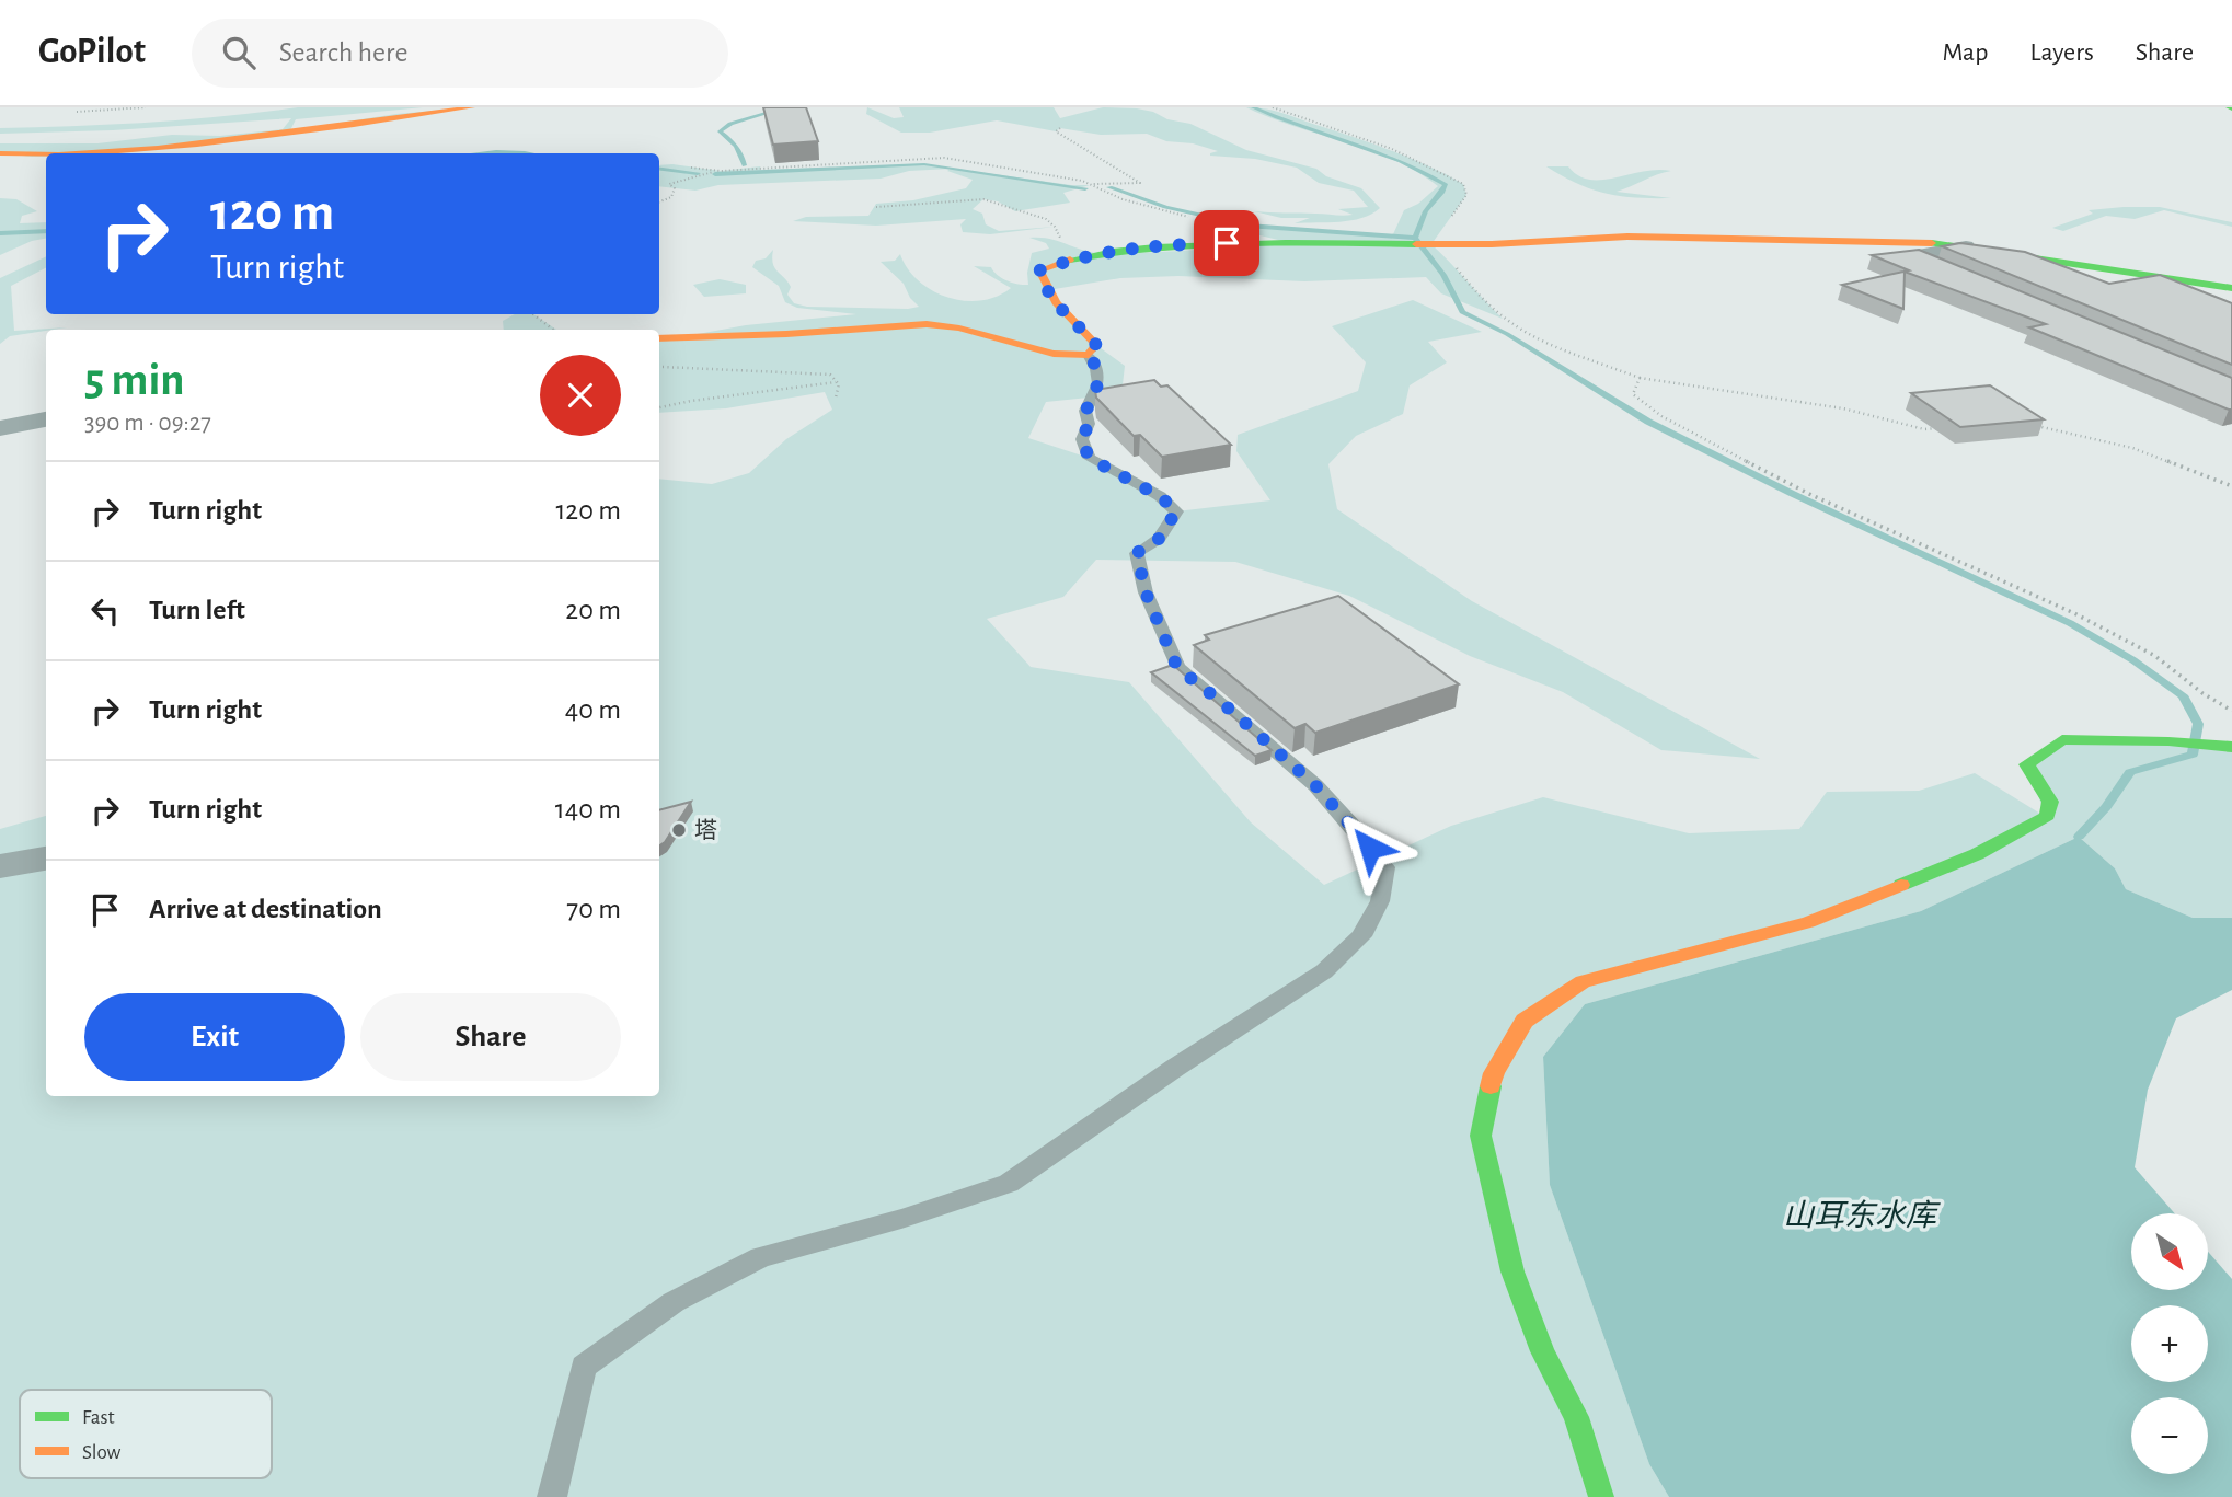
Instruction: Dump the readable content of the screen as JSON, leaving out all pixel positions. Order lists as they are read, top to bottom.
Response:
{
  "water": ["山耳东水库"],
  "places": ["塔"],
  "legend": ["Fast", "Slow"],
  "north": "bottom right",
  "page": {
    "header": "GoPilot",
    "search": "Search here",
    "nav": ["Map", "Layers", "Share"],
    "turn": ["120 m", "Turn right"],
    "heading": ["5 min", "390 m · 09:27"],
    "list": [
      {
        "name": "Turn right",
        "value": "120 m"
      },
      {
        "name": "Turn left",
        "value": "20 m"
      },
      {
        "name": "Turn right",
        "value": "40 m"
      },
      {
        "name": "Turn right",
        "value": "140 m"
      },
      {
        "name": "Arrive at destination",
        "value": "70 m"
      }
    ],
    "buttons": ["Exit", "Share"],
    "map_buttons": ["+", "−"]
  }
}
